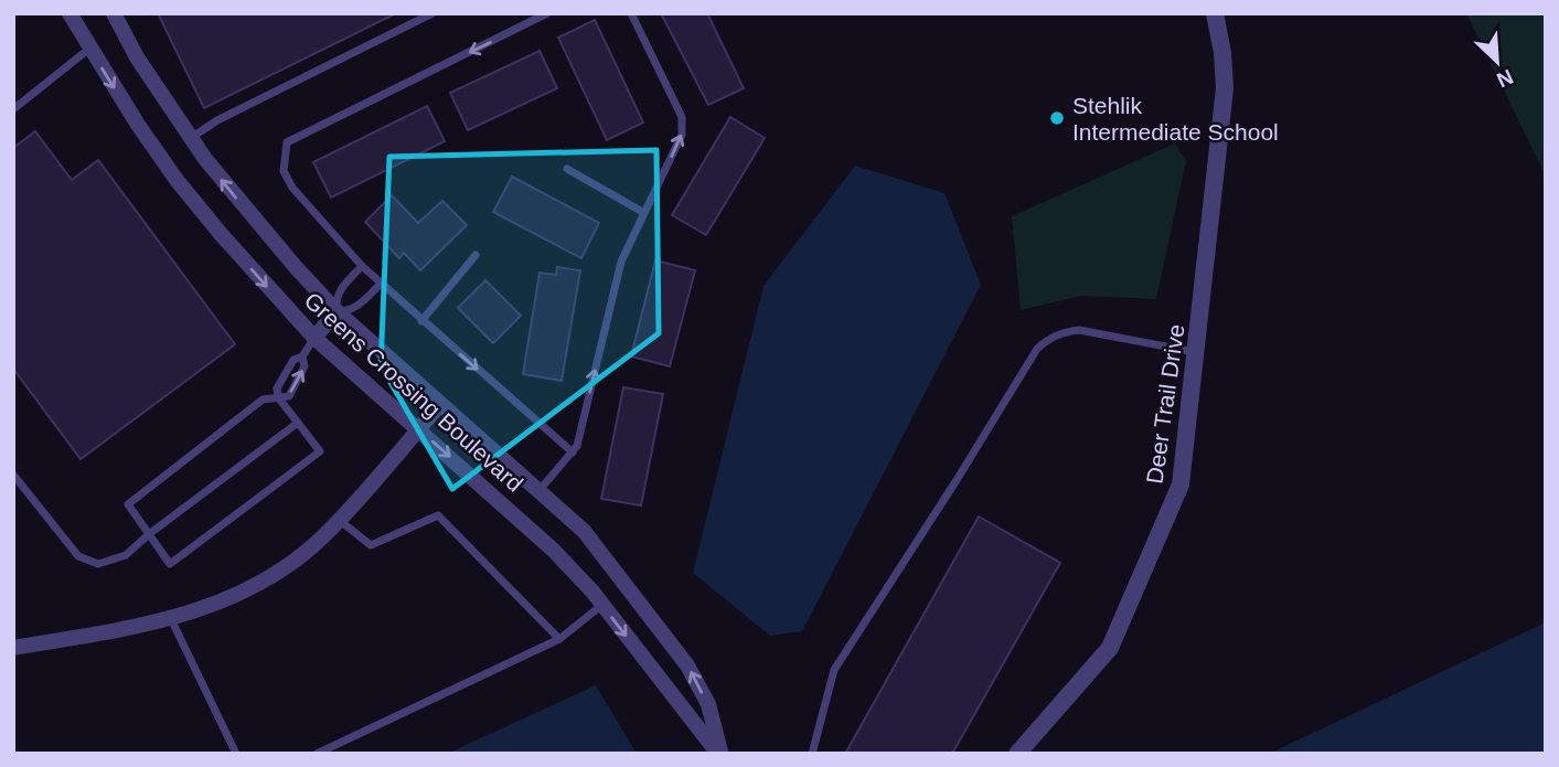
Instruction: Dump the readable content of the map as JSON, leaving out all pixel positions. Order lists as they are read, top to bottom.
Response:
{
  "streets": {
    "street": ["Greens Crossing Boulevard", "Deer Trail Drive"]
  },
  "places": ["Stehlik Intermediate School"],
  "north": "bottom right"
}
